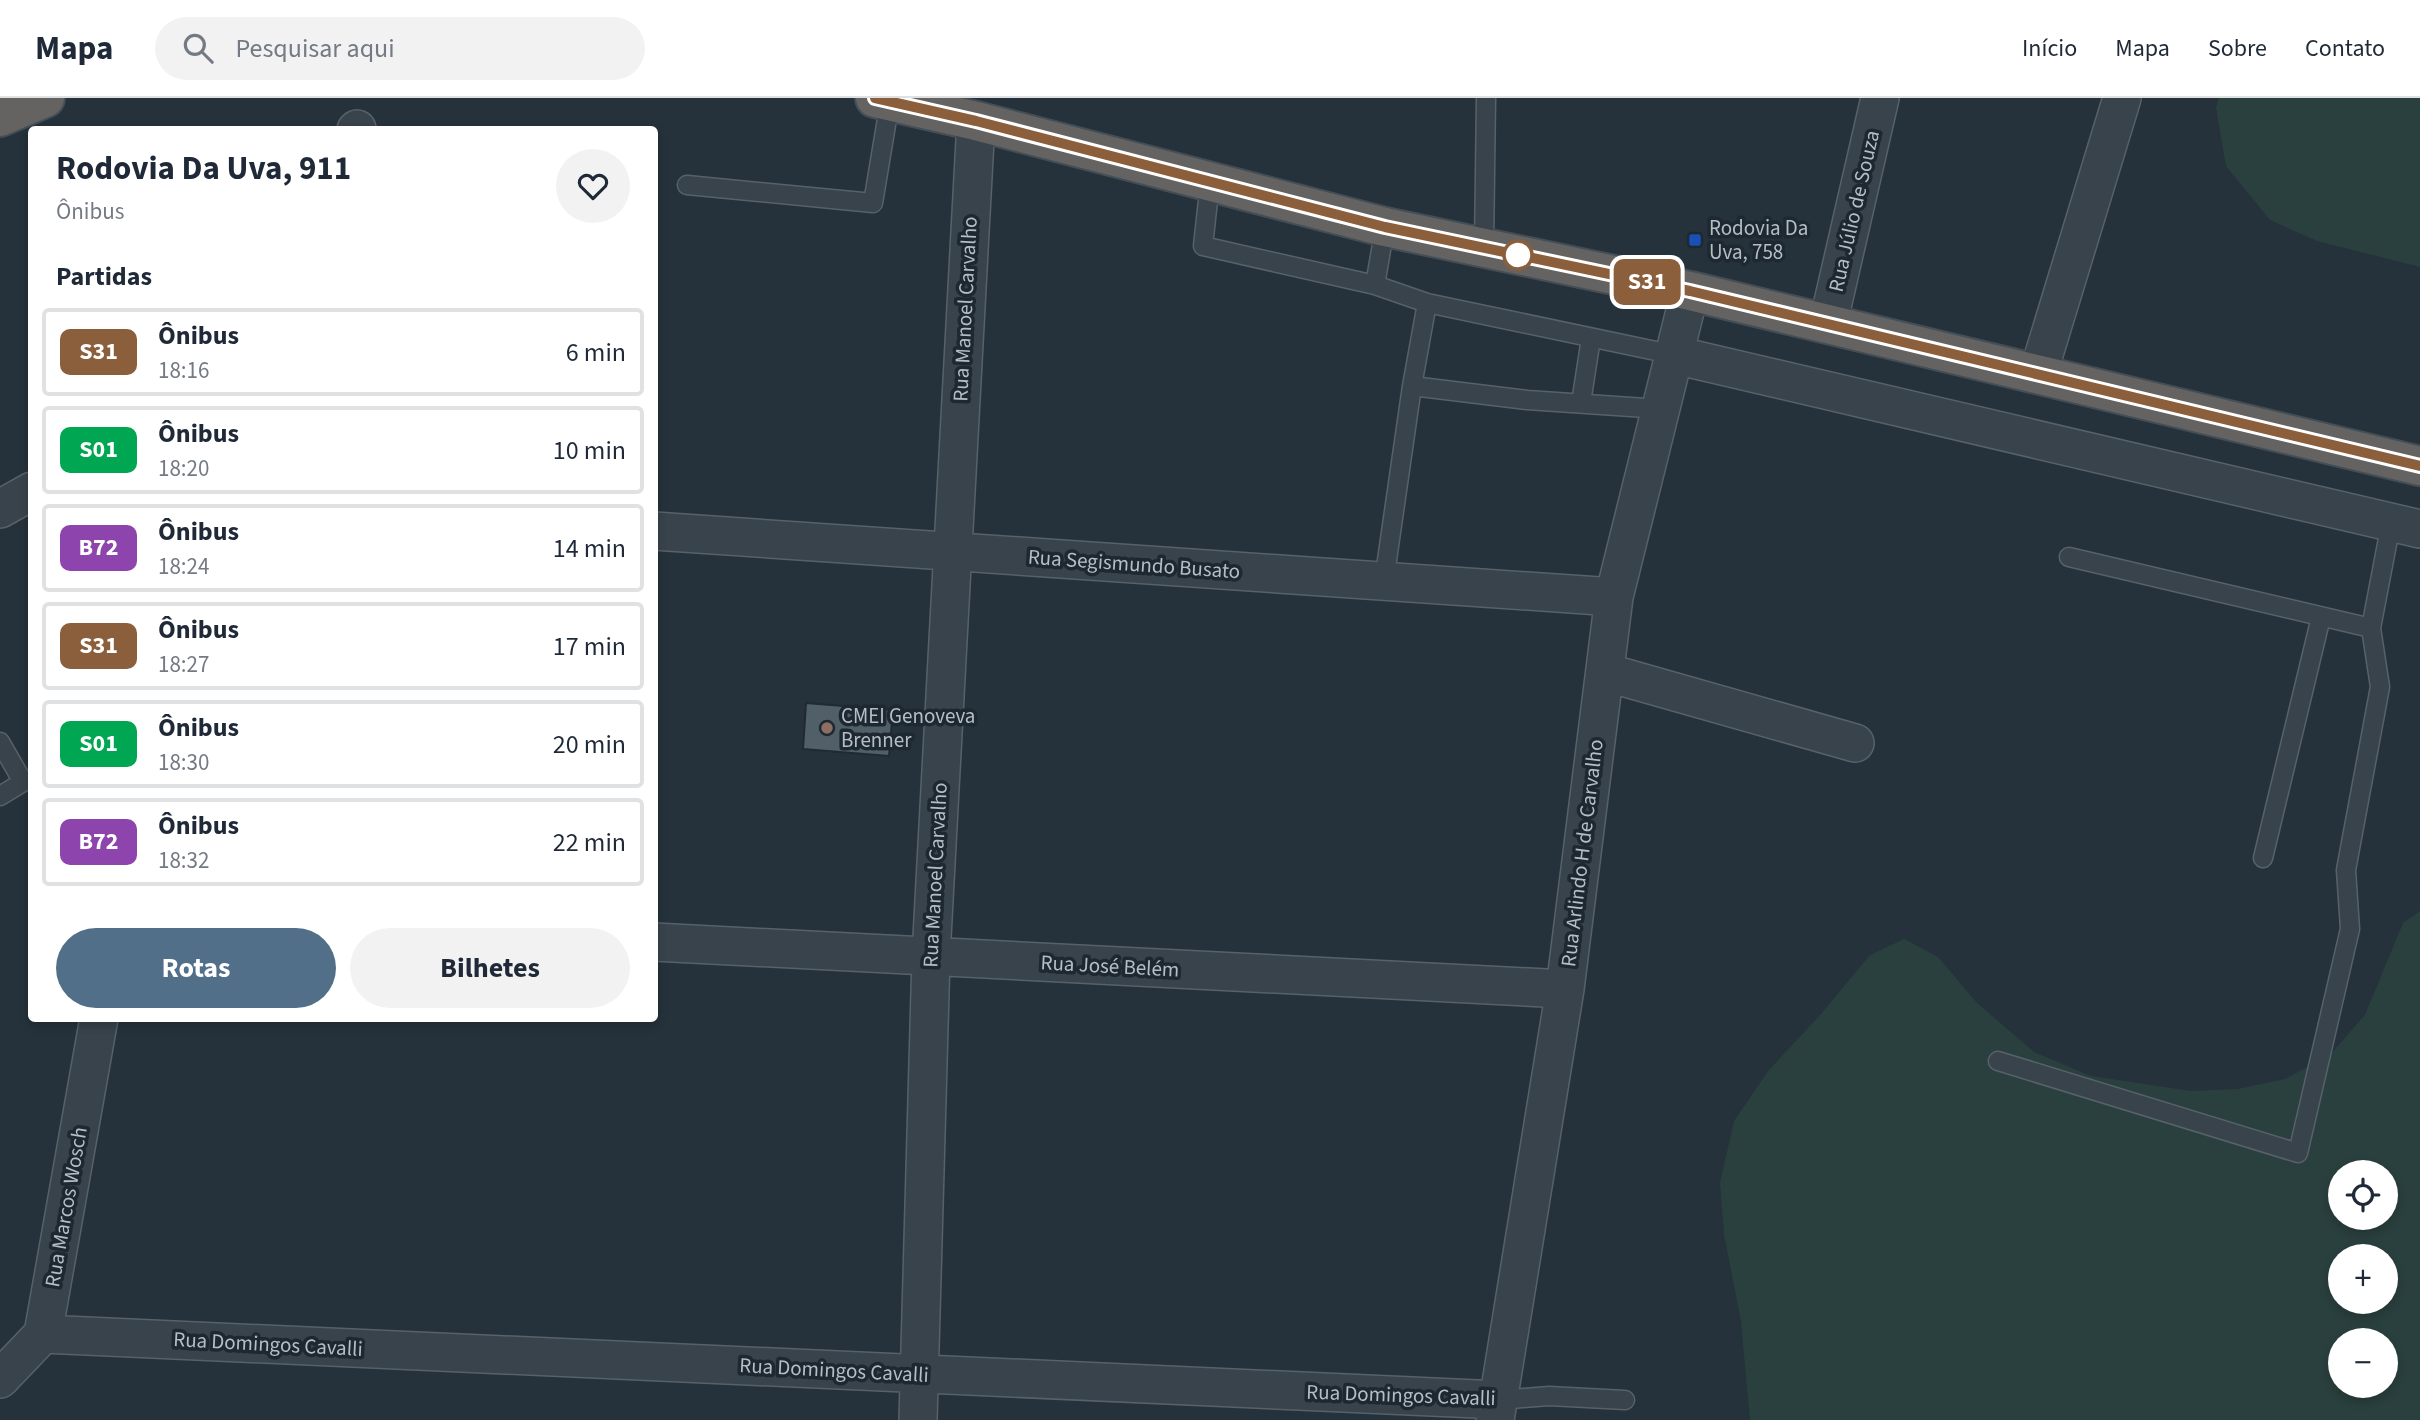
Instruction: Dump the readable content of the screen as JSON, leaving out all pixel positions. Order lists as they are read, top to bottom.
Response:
{
  "streets": {
    "street": [
      "Rua Júlio de Souza",
      "Rua Manoel Carvalho",
      "Rua Segismundo Busato",
      "Rua Arlindo H de Carvalho",
      "Rua José Belém",
      "Rua Marcos Wosch",
      "Rua Domingos Cavalli"
    ]
  },
  "crossings": [
    ["Rua Manoel Carvalho", "Rua Segismundo Busato"],
    ["Rua Manoel Carvalho", "Rua José Belém"],
    ["Rua Manoel Carvalho", "Rua Domingos Cavalli"],
    ["Rua Segismundo Busato", "Rua Arlindo H de Carvalho"],
    ["Rua Arlindo H de Carvalho", "Rua José Belém"],
    ["Rua Arlindo H de Carvalho", "Rua Domingos Cavalli"],
    ["Rua Marcos Wosch", "Rua Domingos Cavalli"]
  ],
  "places": {
    "transit": ["Rodovia Da Uva, 758"],
    "other": ["CMEI Genoveva Brenner"]
  },
  "lines": ["bus line S31"],
  "page": {
    "header": "Mapa",
    "search": "Pesquisar aqui",
    "nav": [
      "Início",
      "Mapa",
      "Sobre",
      "Contato"
    ],
    "on_map": "S31",
    "heading": [
      ["Rodovia Da Uva, 911", "Ônibus"],
      "Partidas"
    ],
    "list": [
      {
        "mark": "S31",
        "name": "Ônibus",
        "note": "18:16",
        "value": "6 min"
      },
      {
        "mark": "S01",
        "name": "Ônibus",
        "note": "18:20",
        "value": "10 min"
      },
      {
        "mark": "B72",
        "name": "Ônibus",
        "note": "18:24",
        "value": "14 min"
      },
      {
        "mark": "S31",
        "name": "Ônibus",
        "note": "18:27",
        "value": "17 min"
      },
      {
        "mark": "S01",
        "name": "Ônibus",
        "note": "18:30",
        "value": "20 min"
      },
      {
        "mark": "B72",
        "name": "Ônibus",
        "note": "18:32",
        "value": "22 min"
      }
    ],
    "buttons": ["Rotas", "Bilhetes"],
    "map_buttons": ["+", "−"]
  }
}
